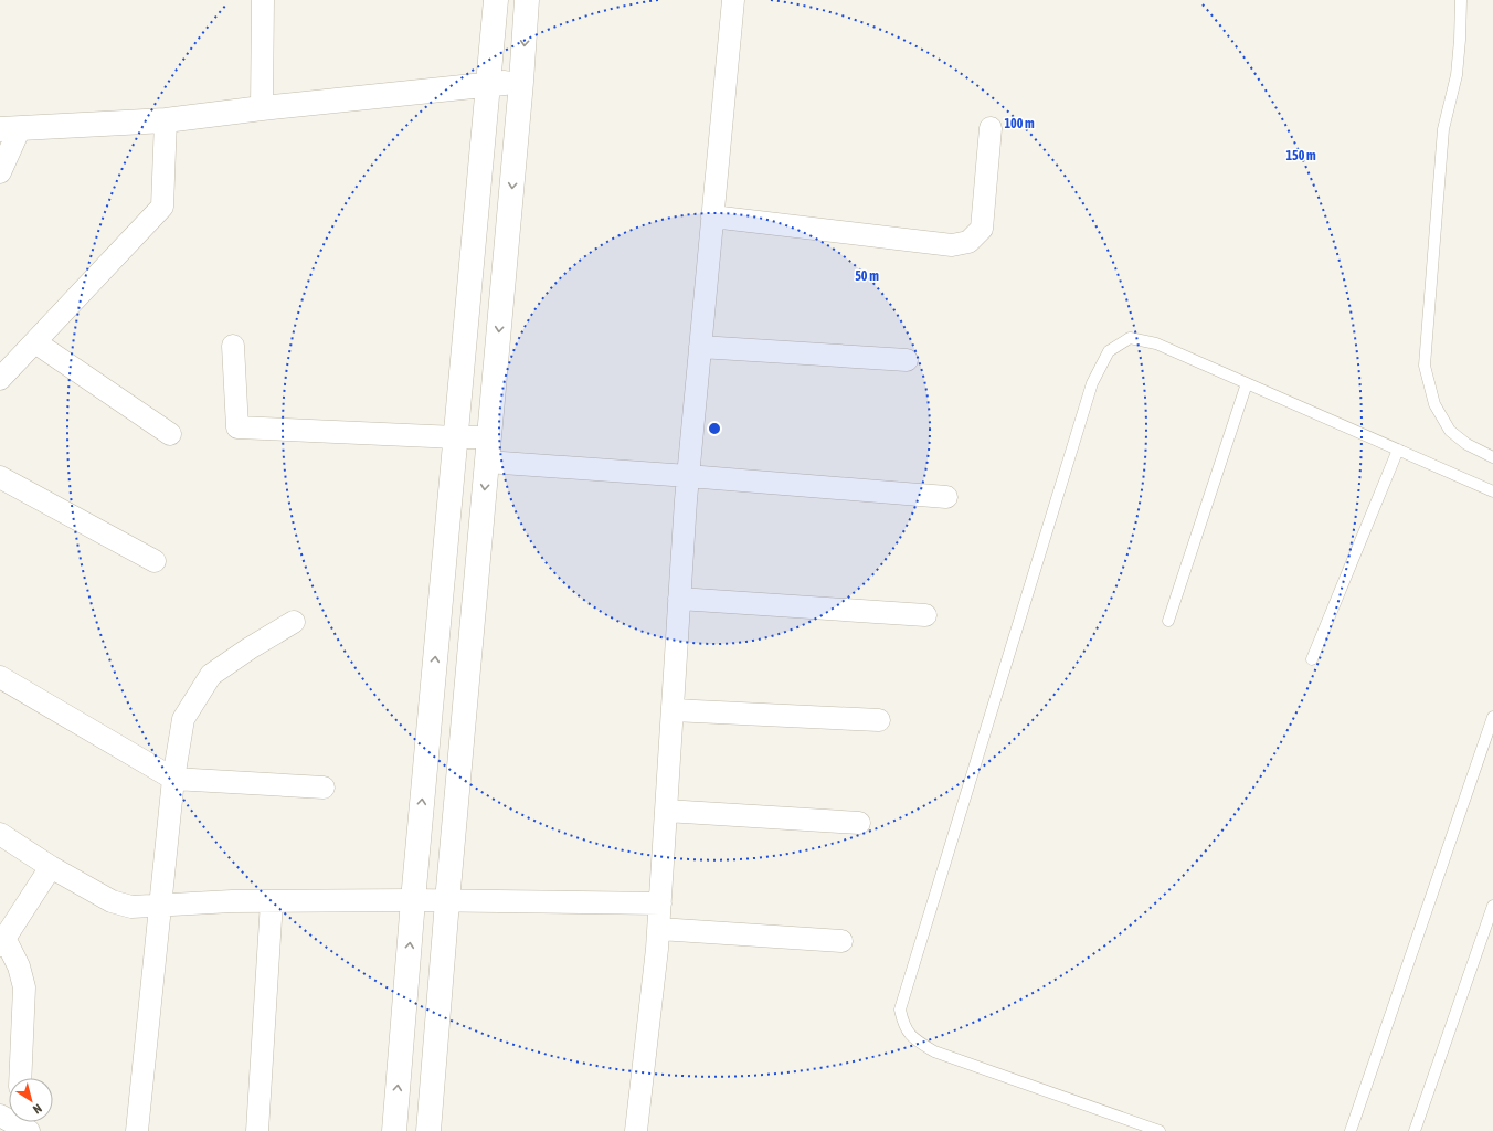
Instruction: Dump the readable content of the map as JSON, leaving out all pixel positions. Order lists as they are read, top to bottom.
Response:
{
  "north": "bottom right",
  "rings": ["100 m", "150 m", "50 m"]
}
